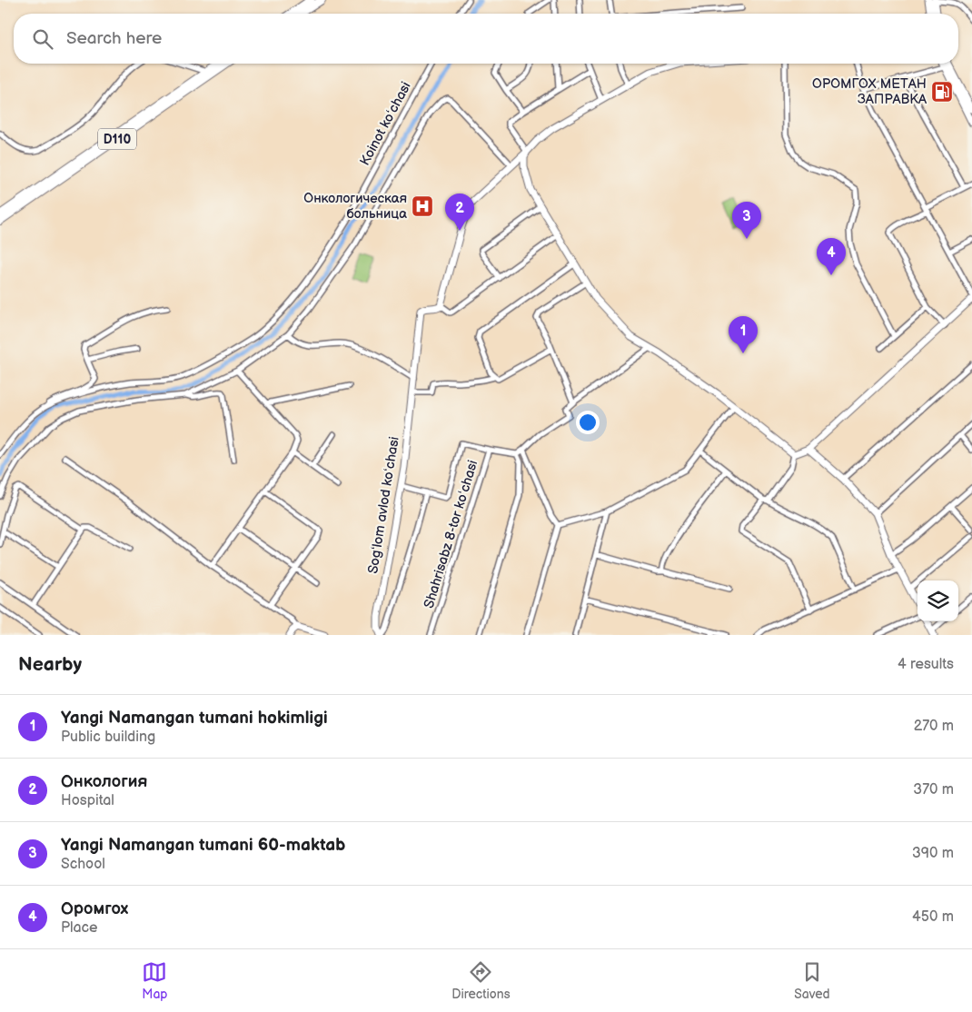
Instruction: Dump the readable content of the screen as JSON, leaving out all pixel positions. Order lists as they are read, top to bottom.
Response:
{
  "streets": {
    "main road": ["D110"],
    "street": ["Koinot koʻchasi", "Sogʻlom avlod koʻchasi", "Shahrisabz 8-tor koʻchasi"]
  },
  "places": {
    "fuel station": ["ОРОМГОХ МЕТАН ЗАПРАВКА"],
    "hospital": ["Онкологическая больница"]
  },
  "page": {
    "search": "Search here",
    "pins": [
      "2",
      "3",
      "4",
      "1"
    ],
    "heading": ["Nearby", "4 results"],
    "list": [
      {
        "mark": "1",
        "name": "Yangi Namangan tumani hokimligi",
        "note": "Public building",
        "value": "270 m"
      },
      {
        "mark": "2",
        "name": "Онкология",
        "note": "Hospital",
        "value": "370 m"
      },
      {
        "mark": "3",
        "name": "Yangi Namangan tumani 60-maktab",
        "note": "School",
        "value": "390 m"
      },
      {
        "mark": "4",
        "name": "Оромгох",
        "note": "Place",
        "value": "450 m"
      }
    ],
    "nav": ["Map", "Directions", "Saved"]
  }
}
